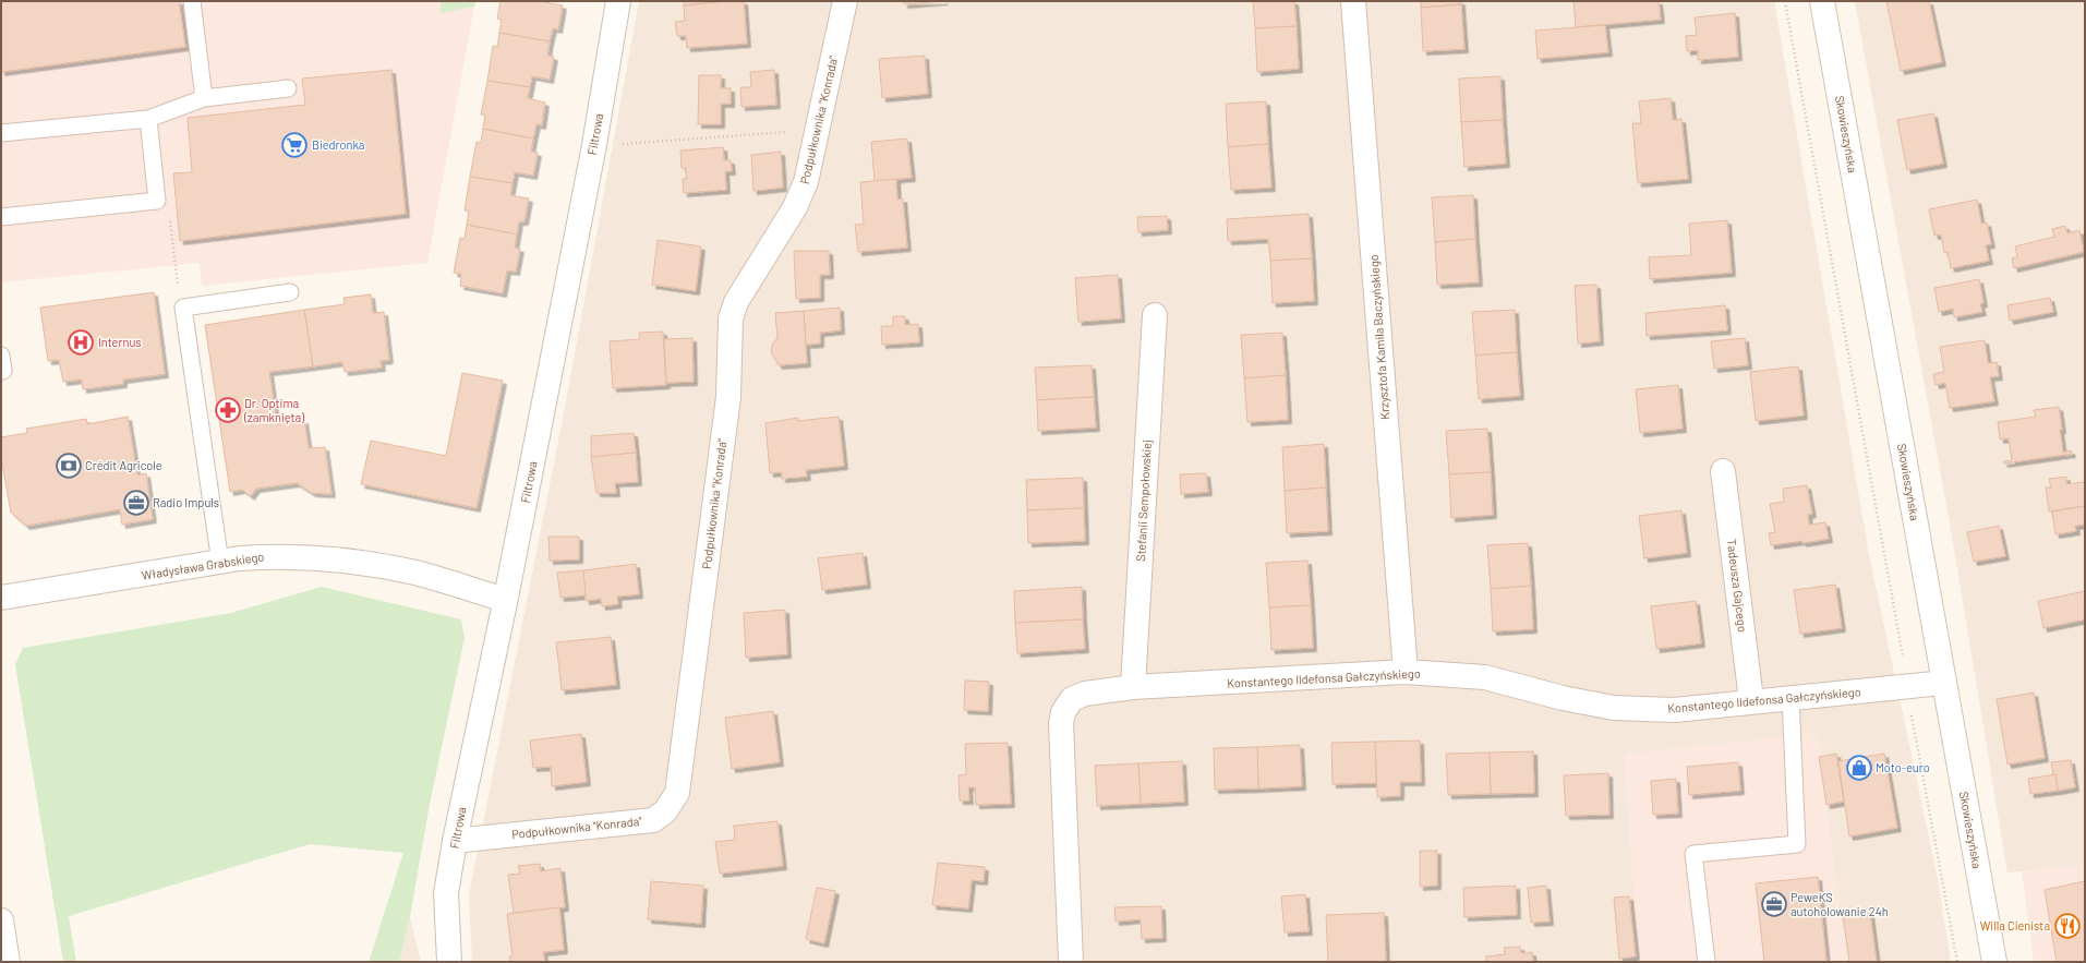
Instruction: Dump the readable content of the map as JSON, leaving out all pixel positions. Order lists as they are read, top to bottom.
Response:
{
  "streets": {
    "street": [
      "Podpułkownika \"Konrada\"",
      "Filtrowa",
      "Skowieszyńska",
      "Krzysztofa Kamila Baczyńskiego",
      "Stefanii Sempołowskiej",
      "Władysława Grabskiego",
      "Tadeusza Gajcego",
      "Konstantego Ildefonsa Gałczyńskiego"
    ]
  },
  "crossings": [
    ["Podpułkownika \"Konrada\"", "Filtrowa"],
    ["Filtrowa", "Władysława Grabskiego"],
    ["Skowieszyńska", "Konstantego Ildefonsa Gałczyńskiego"],
    ["Krzysztofa Kamila Baczyńskiego", "Konstantego Ildefonsa Gałczyńskiego"],
    ["Stefanii Sempołowskiej", "Konstantego Ildefonsa Gałczyńskiego"],
    ["Tadeusza Gajcego", "Konstantego Ildefonsa Gałczyńskiego"]
  ],
  "places": {
    "supermarket": ["Biedronka"],
    "hospital": ["Internus"],
    "pharmacy": ["Dr. Optima (zamknięta)"],
    "bank": ["Crédit Agricole"],
    "office": ["Radio Impuls", "PeweKS autoholowanie 24h"],
    "shop": ["Moto-euro"],
    "restaurant": ["Willa Cienista"]
  }
}
